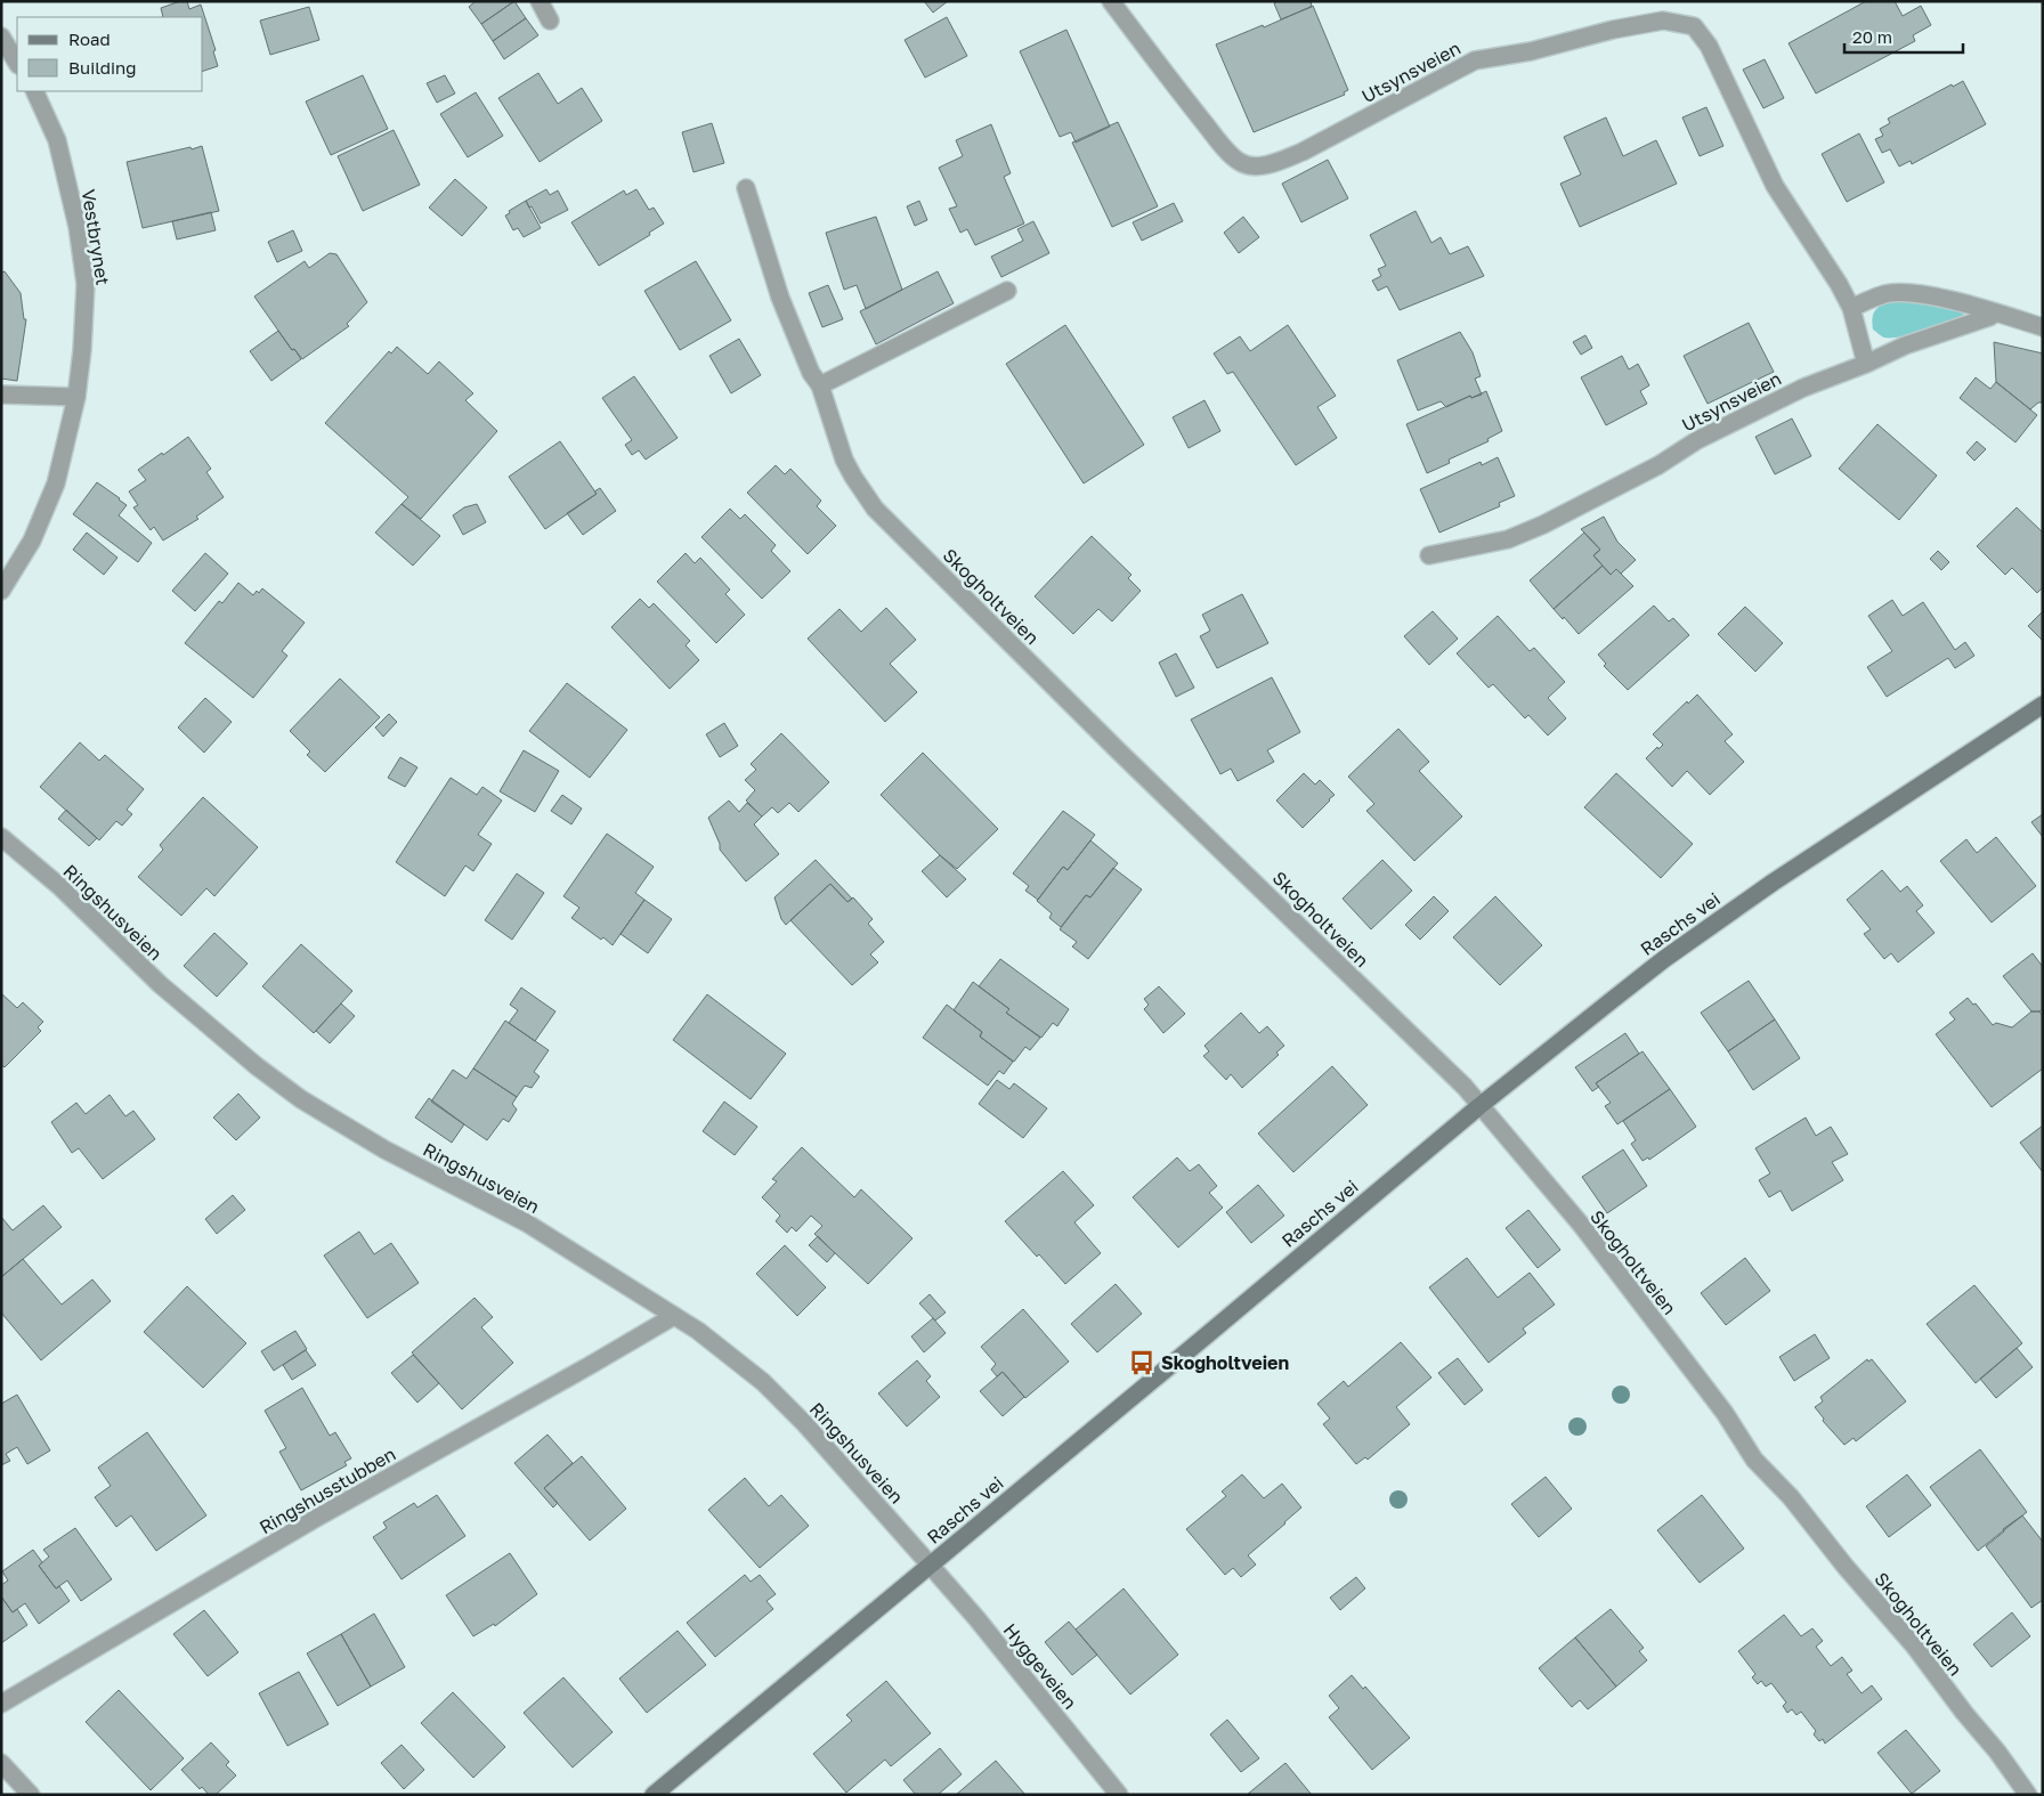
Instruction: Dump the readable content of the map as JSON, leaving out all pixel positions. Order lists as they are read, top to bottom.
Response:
{
  "streets": {
    "street": [
      "Utsynsveien",
      "Vestbrynet",
      "Skogholtveien",
      "Ringshusveien",
      "Raschs vei",
      "Ringshusstubben",
      "Hyggeveien"
    ]
  },
  "crossings": [
    ["Skogholtveien", "Raschs vei"],
    ["Ringshusveien", "Raschs vei"],
    ["Ringshusveien", "Ringshusstubben"],
    ["Ringshusveien", "Hyggeveien"],
    ["Raschs vei", "Hyggeveien"]
  ],
  "places": {
    "bus stop": ["Skogholtveien"]
  },
  "legend": ["Road", "Building"],
  "scale_bar": "20 m"
}
